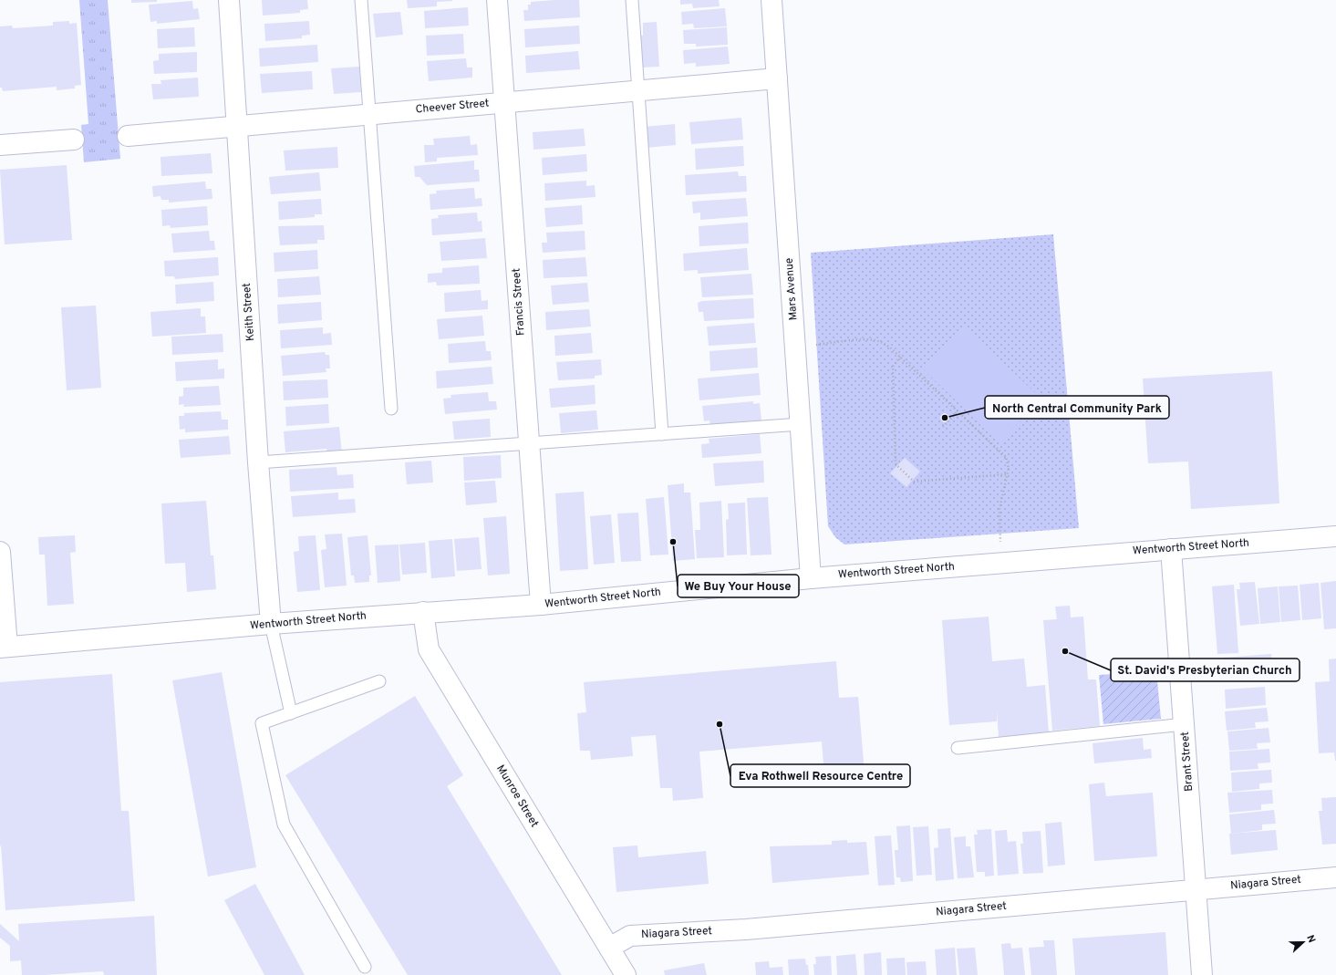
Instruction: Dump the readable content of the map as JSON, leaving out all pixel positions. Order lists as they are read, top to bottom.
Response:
{
  "streets": {
    "street": [
      "Cheever Street",
      "Mars Avenue",
      "Francis Street",
      "Keith Street",
      "Wentworth Street North",
      "Brant Street",
      "Munroe Street",
      "Niagara Street"
    ]
  },
  "crossings": [
    ["Cheever Street", "Mars Avenue"],
    ["Cheever Street", "Francis Street"],
    ["Cheever Street", "Keith Street"],
    ["Mars Avenue", "Wentworth Street North"],
    ["Francis Street", "Wentworth Street North"],
    ["Keith Street", "Wentworth Street North"],
    ["Wentworth Street North", "Brant Street"],
    ["Wentworth Street North", "Munroe Street"],
    ["Brant Street", "Niagara Street"],
    ["Munroe Street", "Niagara Street"]
  ],
  "places": [
    "North Central Community Park",
    "We Buy Your House",
    "St. David's Presbyterian Church",
    "Eva Rothwell Resource Centre"
  ],
  "north": "right"
}
